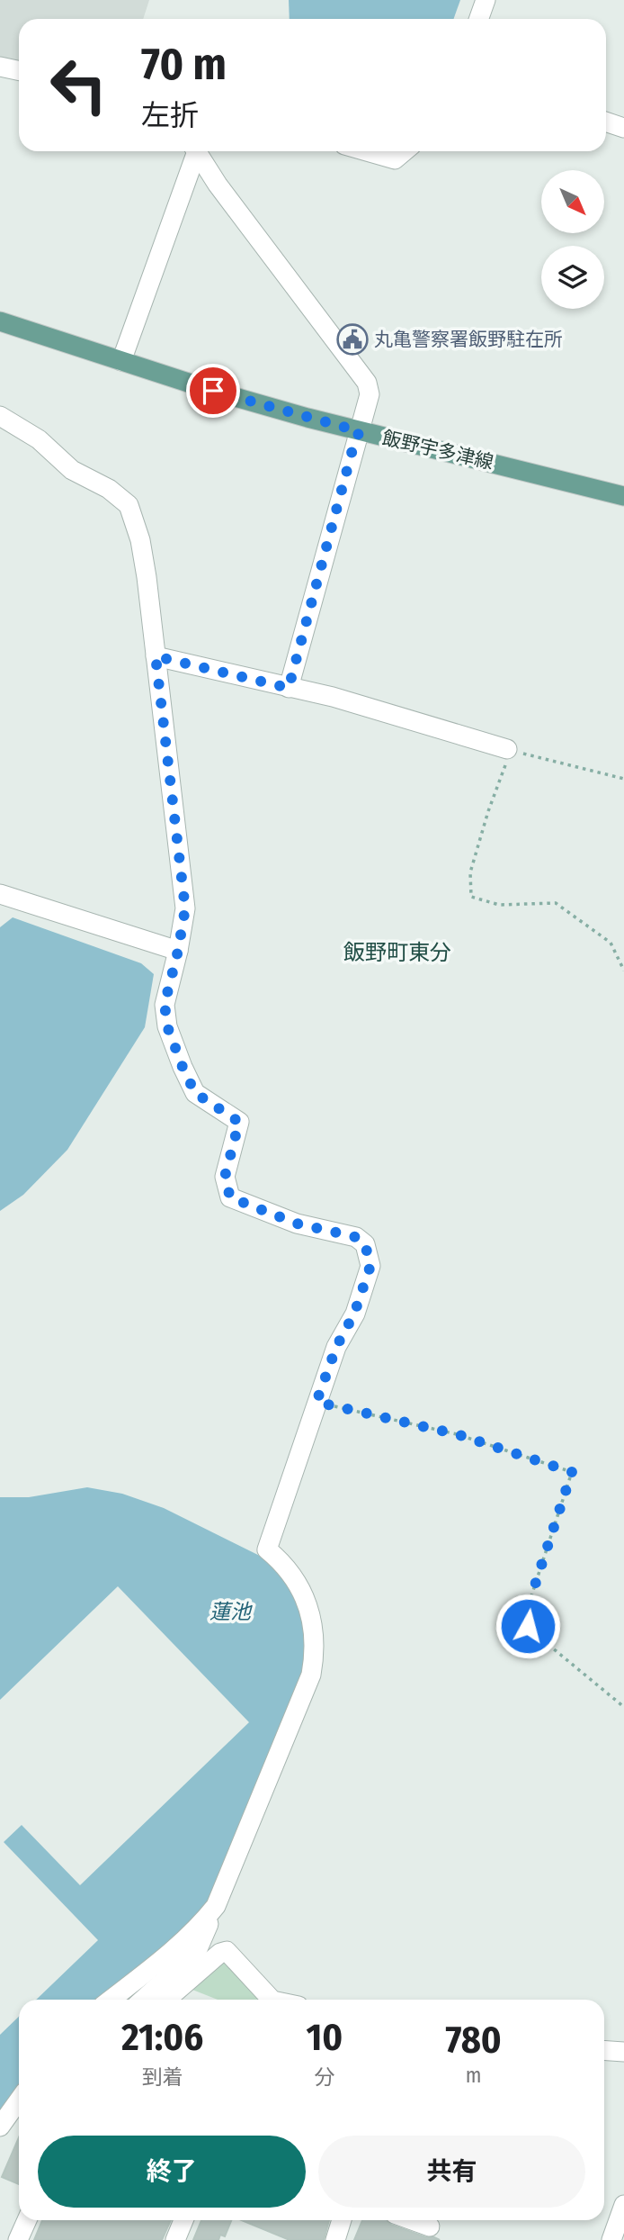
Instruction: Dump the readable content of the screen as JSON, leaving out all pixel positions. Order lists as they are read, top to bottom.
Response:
{
  "streets": {
    "main road": ["飯野宇多津線"]
  },
  "districts": ["飯野町東分"],
  "water": ["蓮池"],
  "places": {
    "public building": ["丸亀警察署飯野駐在所"]
  },
  "north": "bottom right",
  "page": {
    "turn": ["70 m", "左折"],
    "eta": [
      "21:06",
      "到着",
      "10",
      "分",
      "780",
      "m"
    ],
    "buttons": ["終了", "共有"]
  }
}
